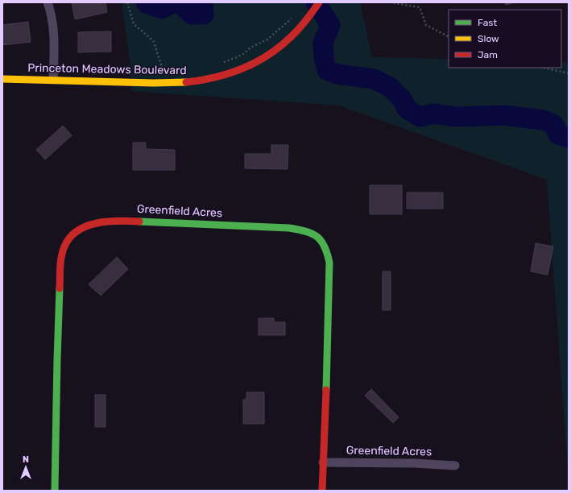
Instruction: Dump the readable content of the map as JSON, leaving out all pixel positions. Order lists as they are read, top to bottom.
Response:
{
  "streets": {
    "street": ["Princeton Meadows Boulevard", "Greenfield Acres"]
  },
  "legend": ["Fast", "Slow", "Jam"],
  "north": "top"
}
